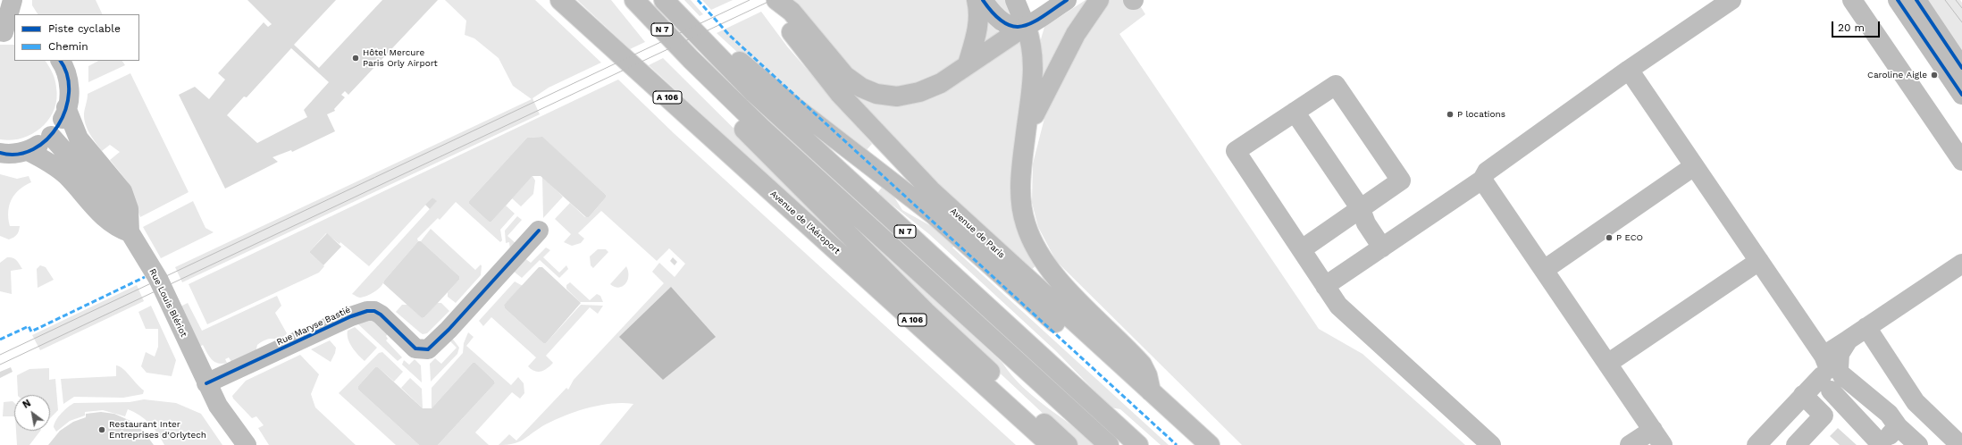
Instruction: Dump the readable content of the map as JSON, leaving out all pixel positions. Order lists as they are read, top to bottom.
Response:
{
  "streets": {
    "main road": [
      "N 7",
      "A 106",
      "Avenue de l'Aéroport",
      "Avenue de Paris",
      "Rue Louis Blériot",
      "Rue Maryse Bastié"
    ]
  },
  "crossings": [
    ["Rue Louis Blériot", "Rue Maryse Bastié"]
  ],
  "places": [
    "Hôtel Mercure Paris Orly Airport",
    "Caroline Aigle",
    "P locations",
    "P ECO",
    "Restaurant Inter Entreprises d'Orlytech"
  ],
  "legend": ["Piste cyclable", "Chemin"],
  "scale_bar": "20 m",
  "north": "top left"
}
